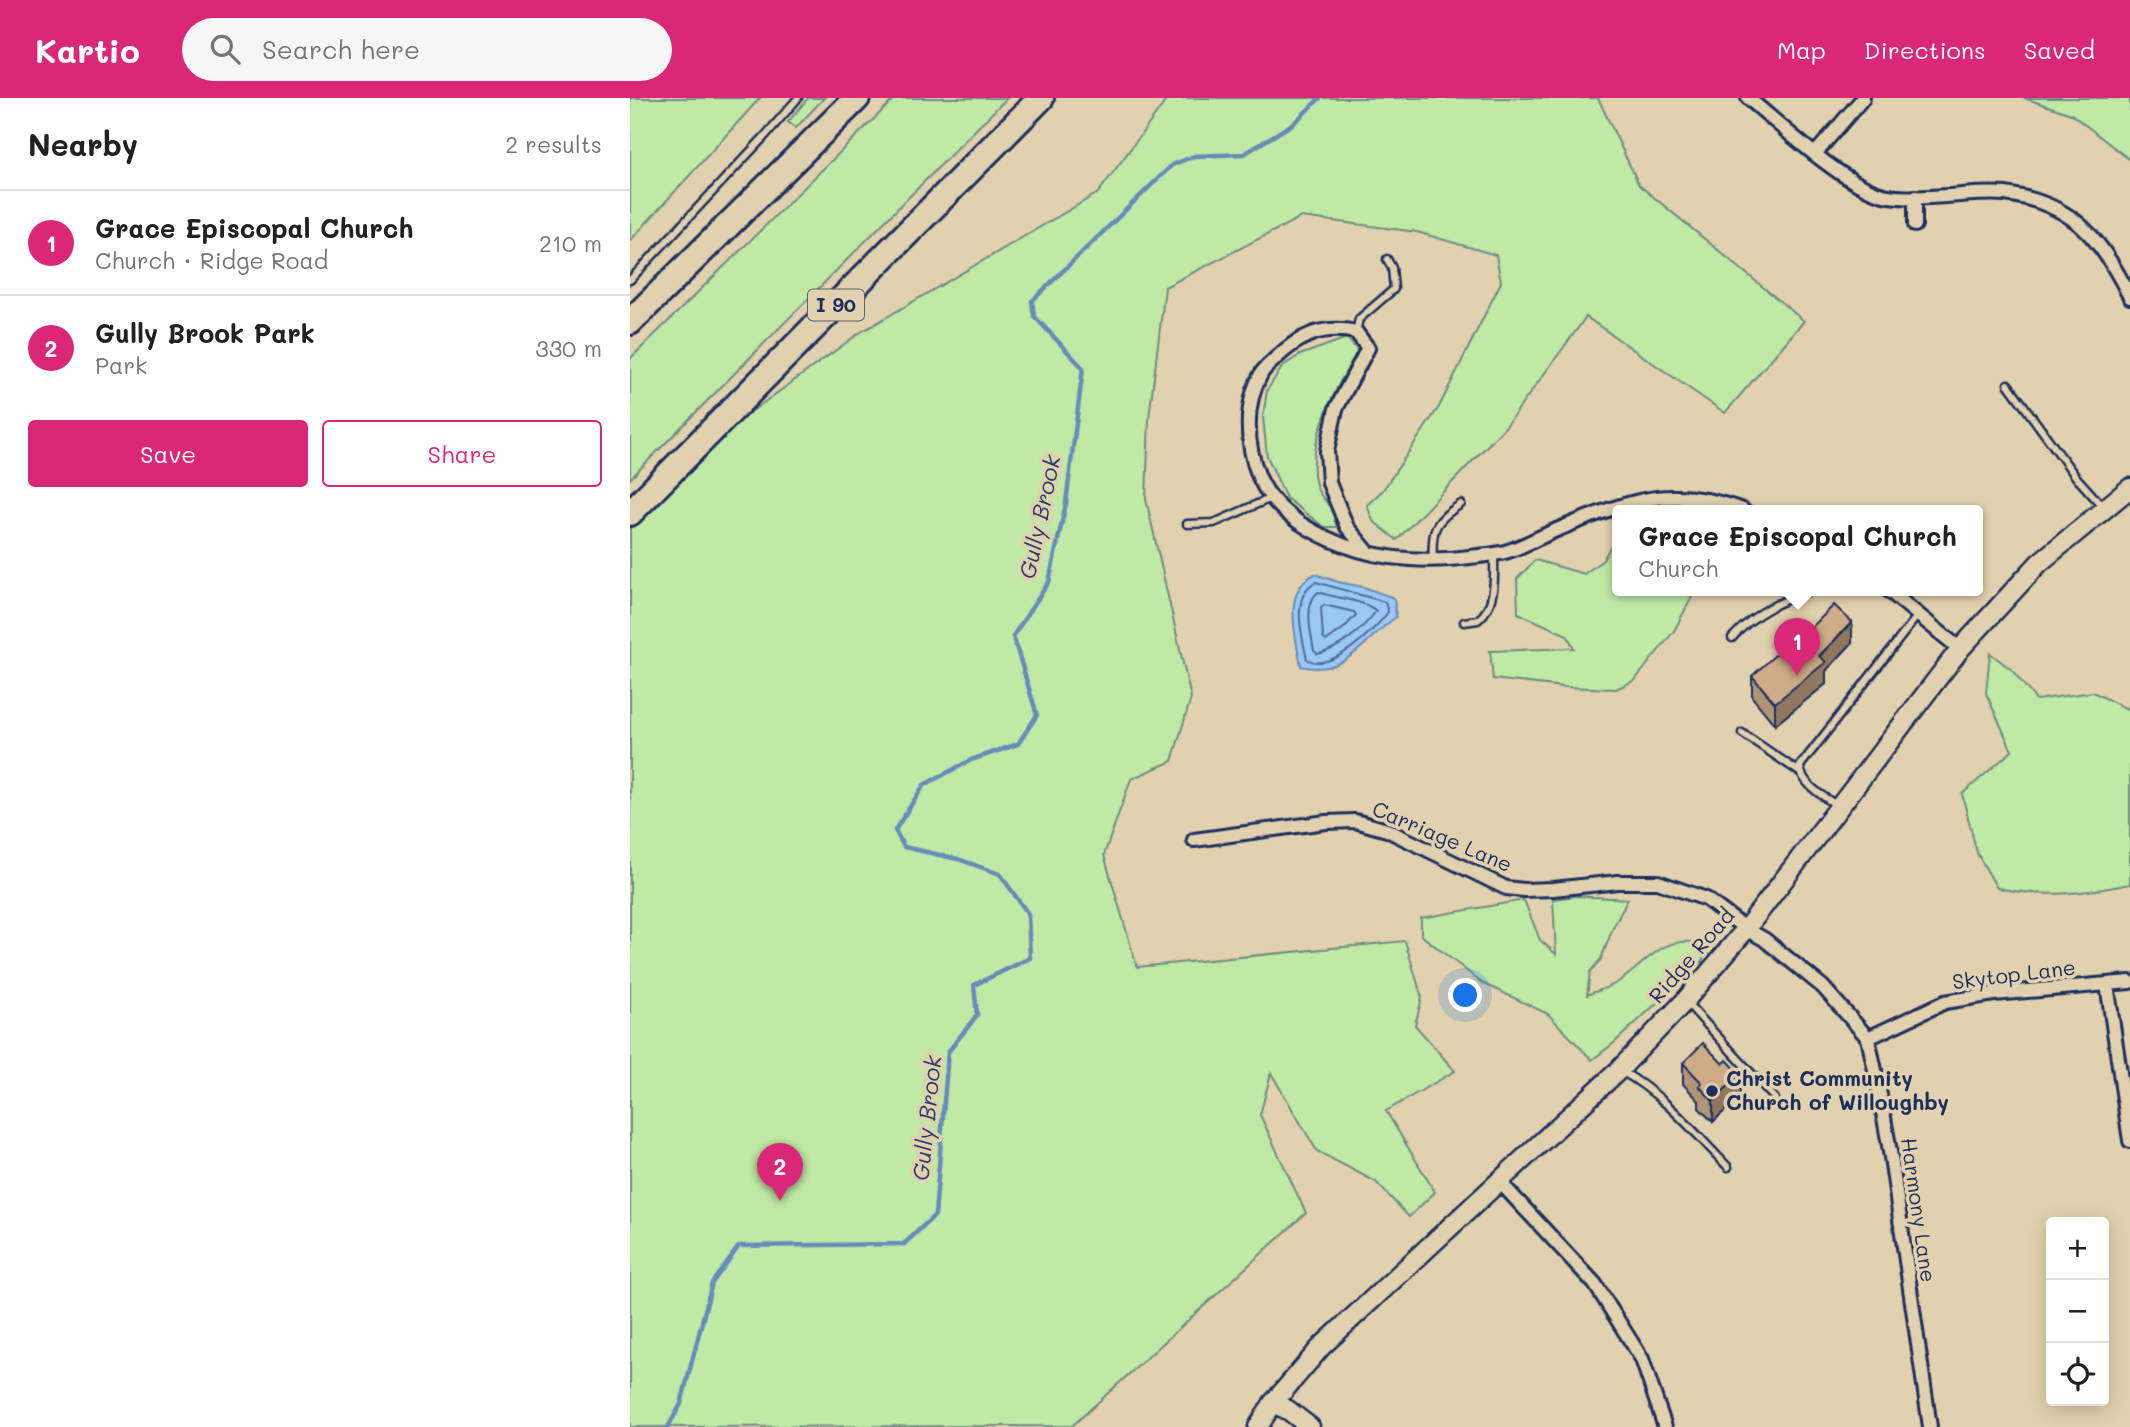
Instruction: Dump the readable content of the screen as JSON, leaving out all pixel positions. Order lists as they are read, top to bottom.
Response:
{
  "streets": {
    "highway": ["I 90"],
    "main road": ["Ridge Road"],
    "street": ["Carriage Lane", "Skytop Lane", "Harmony Lane"]
  },
  "crossings": [
    ["Carriage Lane", "Ridge Road"],
    ["Skytop Lane", "Harmony Lane"]
  ],
  "water": ["Gully Brook"],
  "places": ["Christ Community Church of Willoughby"],
  "page": {
    "header": "Kartio",
    "search": "Search here",
    "nav": ["Map", "Directions", "Saved"],
    "heading": ["Nearby", "2 results"],
    "list": [
      {
        "mark": "1",
        "name": "Grace Episcopal Church",
        "note": "Church · Ridge Road",
        "value": "210 m"
      },
      {
        "mark": "2",
        "name": "Gully Brook Park",
        "note": "Park",
        "value": "330 m"
      }
    ],
    "buttons": ["Save", "Share"],
    "popup": ["Grace Episcopal Church", "Church"],
    "pins": ["1", "2"],
    "map_buttons": ["+", "−"]
  }
}
